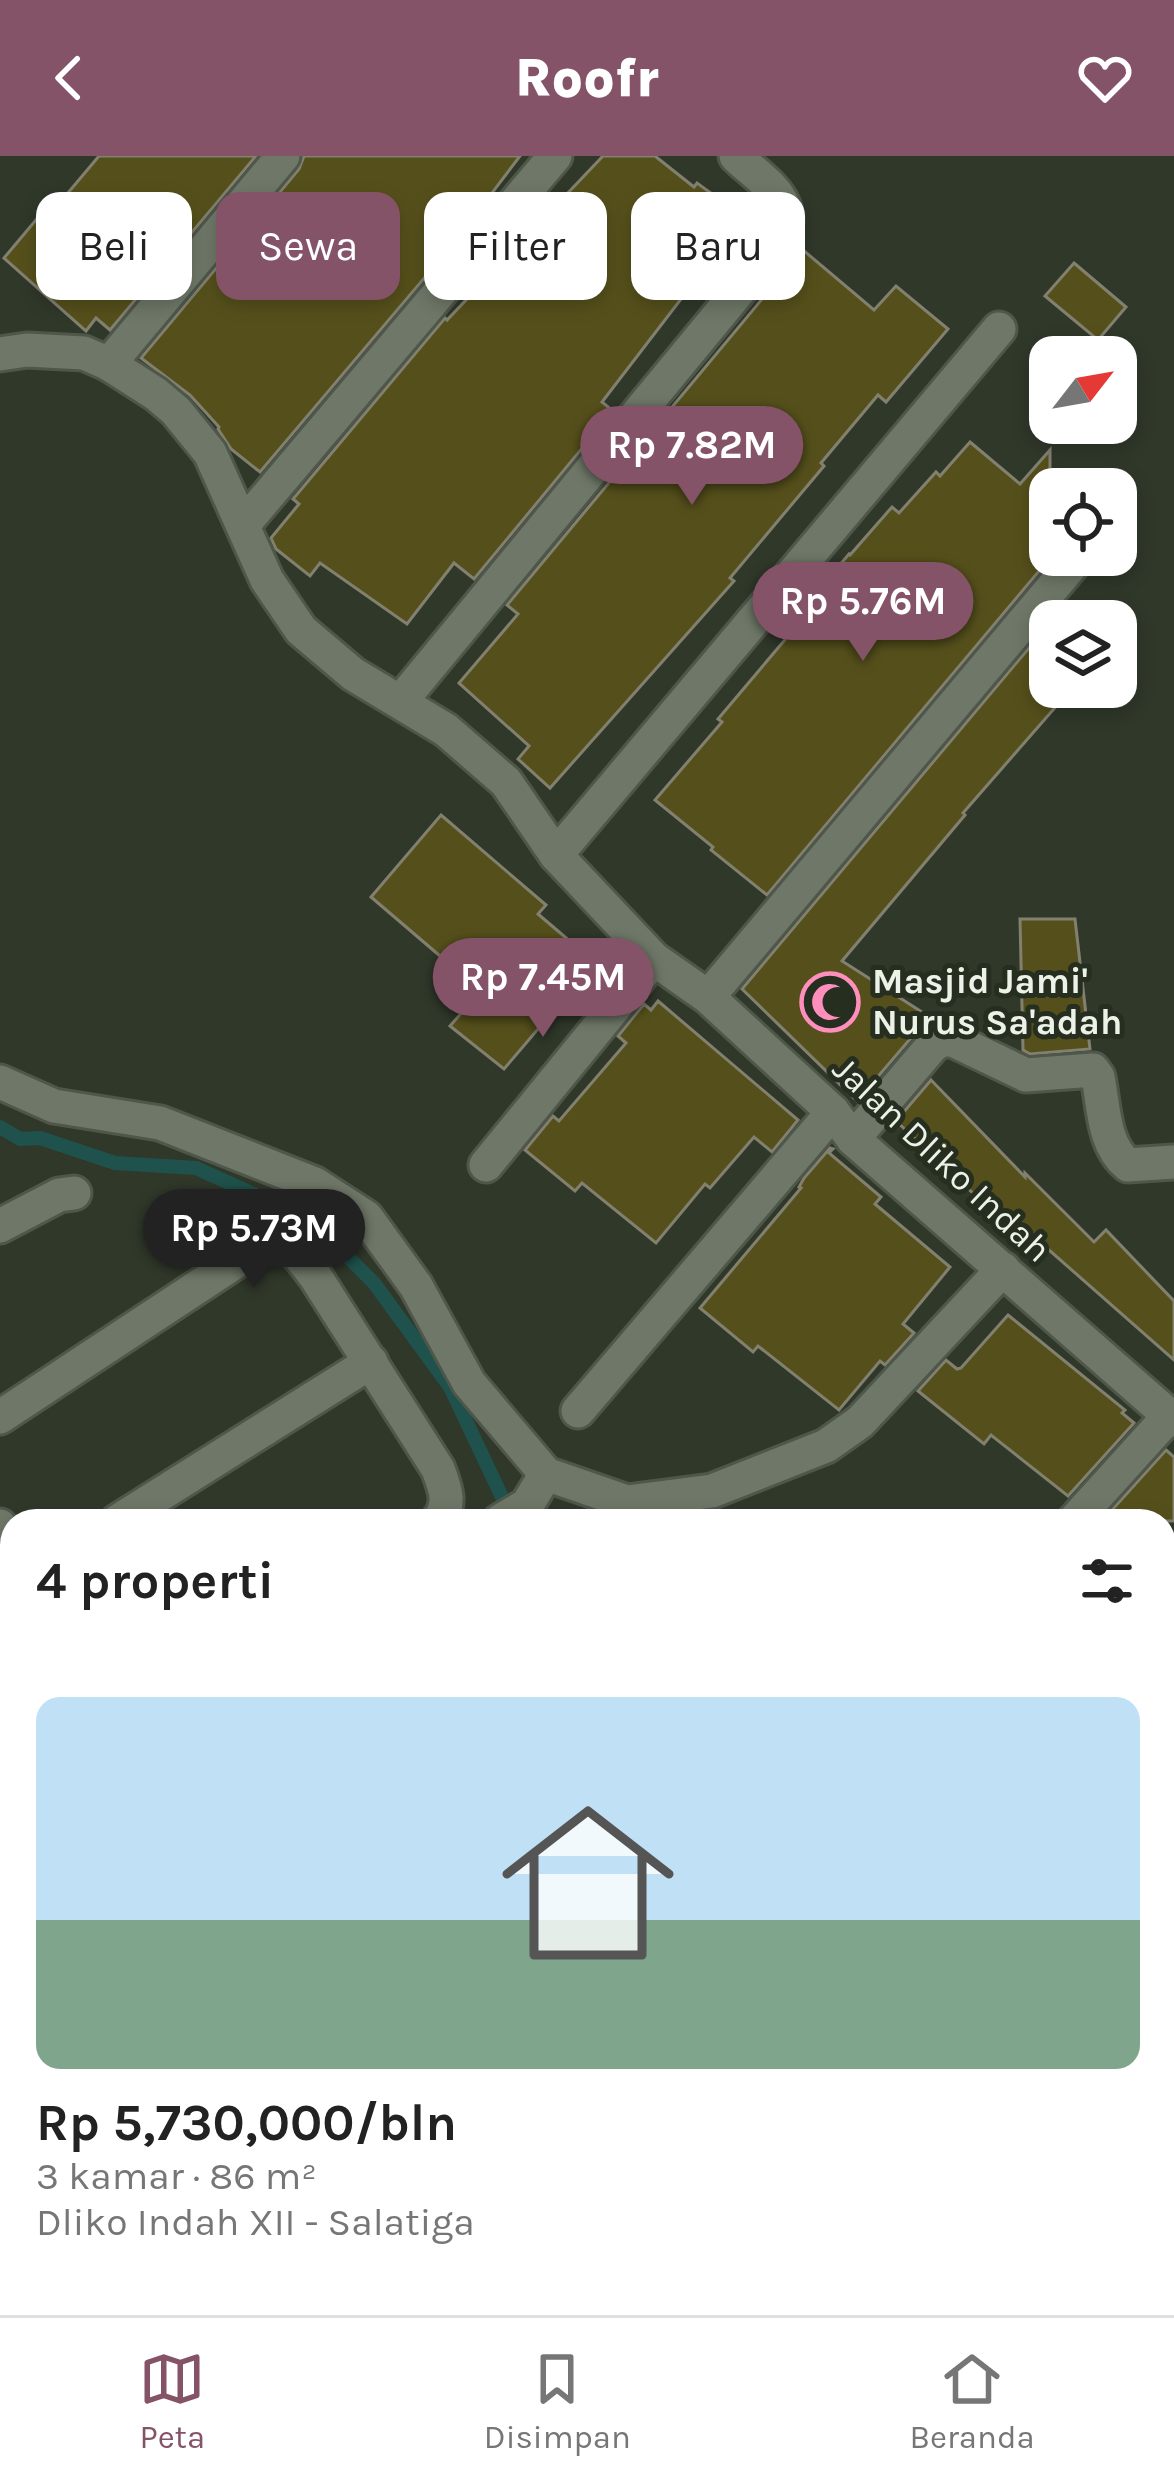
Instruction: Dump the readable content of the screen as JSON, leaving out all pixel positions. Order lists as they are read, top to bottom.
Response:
{
  "streets": {
    "street": ["Jalan Dliko Indah"]
  },
  "places": {
    "mosque": ["Masjid Jami' Nurus Sa'adah"]
  },
  "north": "top right",
  "page": {
    "header": "Roofr",
    "chip": [
      "Beli",
      "Sewa",
      "Filter",
      "Baru"
    ],
    "price": [
      "Rp 7.82M",
      "Rp 5.76M",
      "Rp 7.45M",
      "Rp 5.73M"
    ],
    "heading": "4 properti",
    "list": [
      {
        "name": "Rp 5,730,000/bln",
        "note": "3 kamar · 86 m² · Dliko Indah XII - Salatiga"
      }
    ],
    "tabs": ["Peta", "Disimpan", "Beranda"]
  }
}
